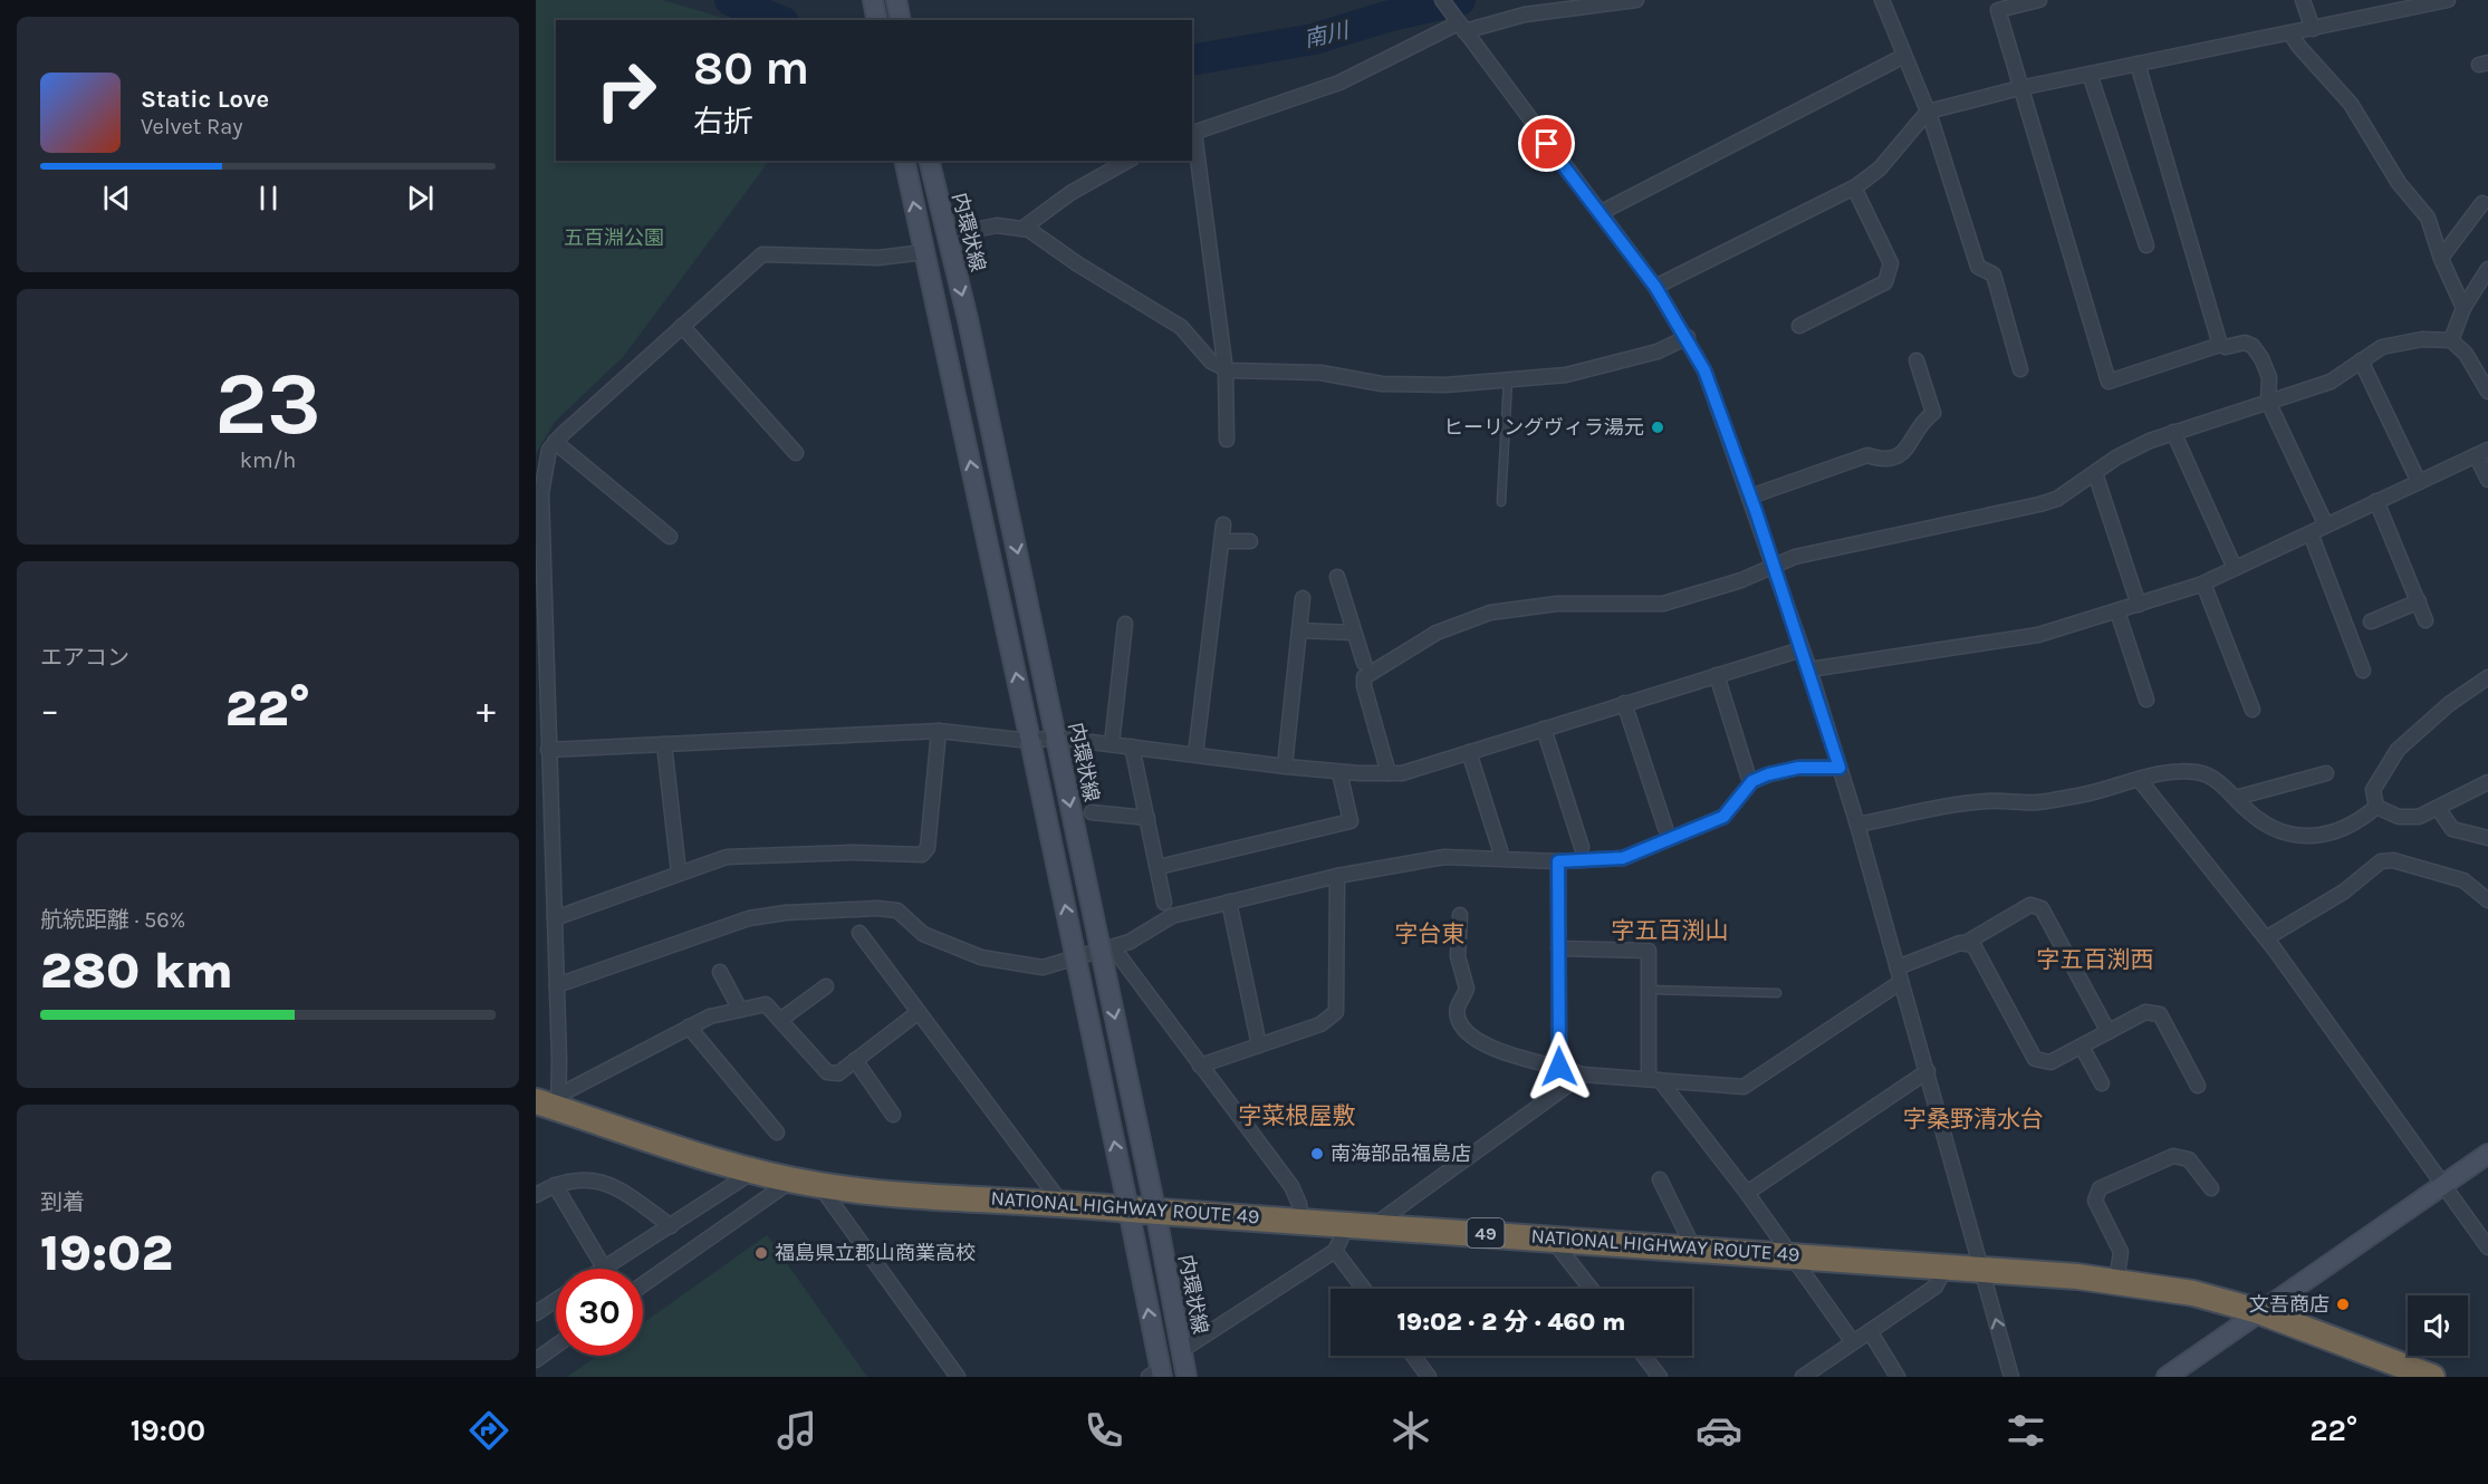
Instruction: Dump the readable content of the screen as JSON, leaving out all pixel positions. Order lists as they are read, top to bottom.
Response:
{
  "streets": {
    "highway": ["NATIONAL HIGHWAY ROUTE 49", "49"],
    "street": ["内環状線"]
  },
  "crossings": [
    ["内環状線", "NATIONAL HIGHWAY ROUTE 49"]
  ],
  "districts": [
    "字五百渕山",
    "字台東",
    "字五百渕西",
    "字菜根屋敷",
    "字桑野清水台"
  ],
  "water": ["南川"],
  "parks": ["五百淵公園"],
  "places": [
    "ヒーリングヴィラ湯元",
    "南海部品福島店",
    "福島県立郡山商業高校",
    "文吾商店"
  ],
  "page": {
    "turn": ["80 m", "右折"],
    "song": ["Static Love", "Velvet Ray"],
    "tile": [
      ["23", "km/h"],
      "エアコン",
      ["航続距離 · 56%", "280 km"],
      ["到着", "19:02"]
    ],
    "heat": ["−", "22°", "+"],
    "limit": "30",
    "trip": "19:02 · 2 分 · 460 m",
    "tabs": ["19:00", "22°"]
  }
}
